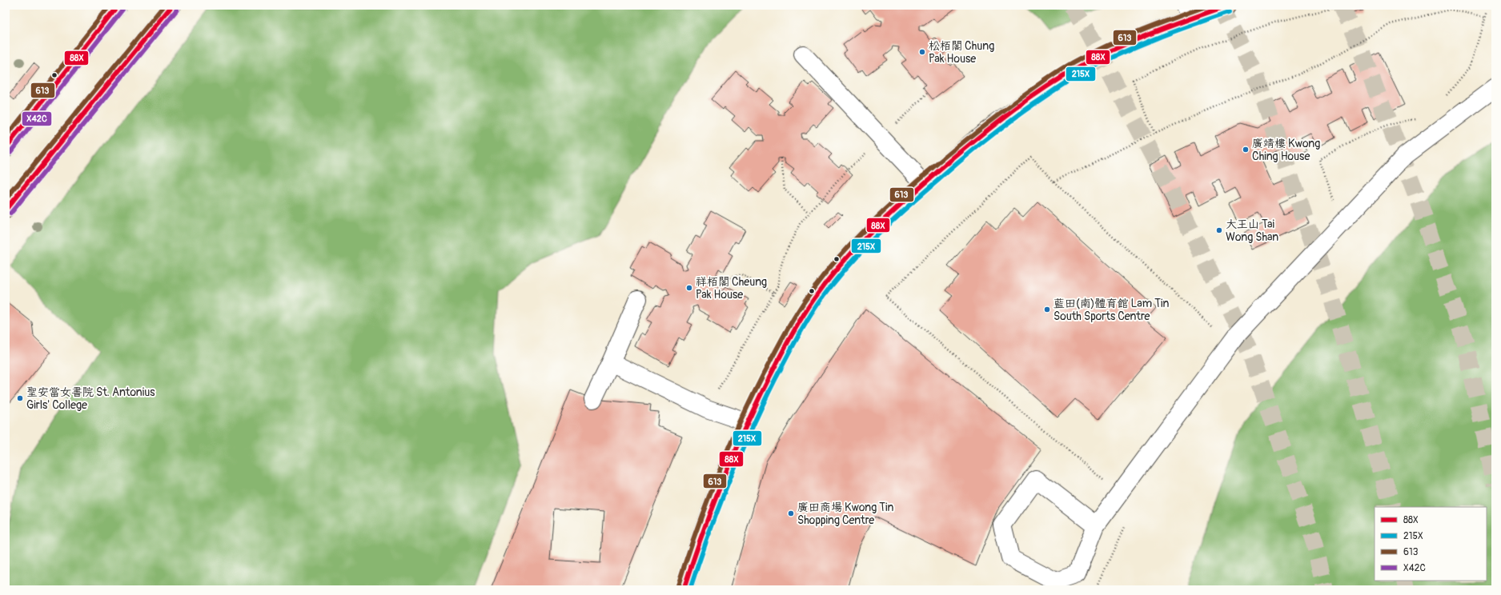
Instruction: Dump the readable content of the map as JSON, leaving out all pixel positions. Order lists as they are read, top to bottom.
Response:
{
  "places": [
    "松栢閣 Chung Pak House",
    "廣靖樓 Kwong Ching House",
    "大王山 Tai Wong Shan",
    "祥栢閣 Cheung Pak House",
    "藍田(南)體育館 Lam Tin South Sports Centre",
    "聖安當女書院 St. Antonius Girls' College",
    "廣田商場 Kwong Tin Shopping Centre"
  ],
  "lines": [
    "transit line 88X",
    "transit line 613",
    "transit line X42C",
    "transit line 215X"
  ],
  "legend": [
    "88X",
    "215X",
    "613",
    "X42C"
  ]
}
